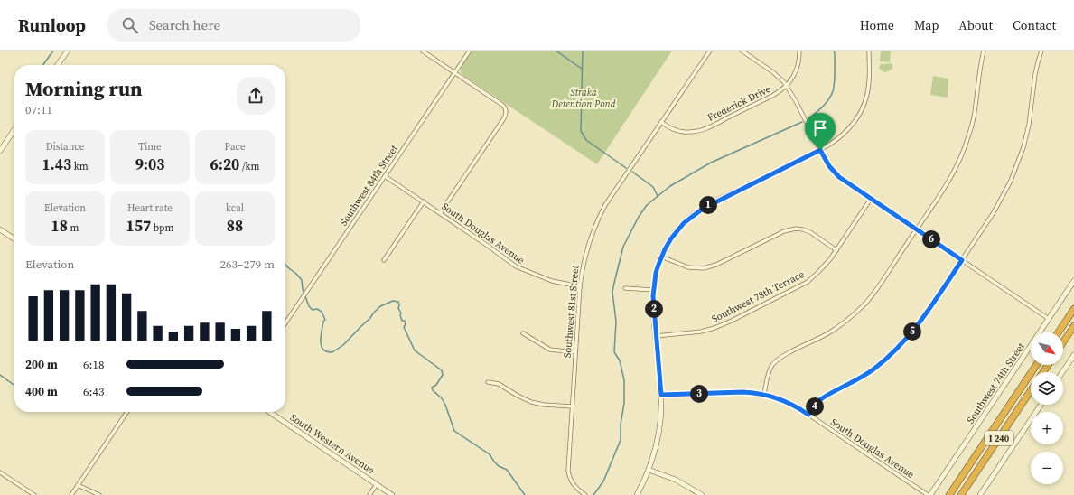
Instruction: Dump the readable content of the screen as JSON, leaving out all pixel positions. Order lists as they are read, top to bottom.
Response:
{
  "streets": {
    "highway": ["I 240"],
    "main road": ["Southwest 74th Street", "South Western Avenue"],
    "street": [
      "Frederick Drive",
      "Southwest 84th Street",
      "South Douglas Avenue",
      "Southwest 78th Terrace",
      "Southwest 81st Street"
    ]
  },
  "crossings": [
    ["Frederick Drive", "Southwest 81st Street"],
    ["Southwest 84th Street", "South Douglas Avenue"],
    ["South Douglas Avenue", "Southwest 81st Street"],
    ["South Douglas Avenue", "Southwest 74th Street"]
  ],
  "parks": ["Straka Detention Pond"],
  "north": "bottom right",
  "page": {
    "header": "Runloop",
    "search": "Search here",
    "nav": [
      "Home",
      "Map",
      "About",
      "Contact"
    ],
    "heading": ["Morning run", "07:11"],
    "stats": [
      ["Distance", "1.43 km"],
      ["Time", "9:03"],
      ["Pace", "6:20 /km"],
      ["Elevation", "18 m"],
      ["Heart rate", "157 bpm"],
      ["kcal", "88"]
    ],
    "pins": [
      "1",
      "6",
      "2",
      "5",
      "3",
      "4"
    ],
    "chart": ["Elevation", "263–279 m"],
    "map_buttons": ["+", "−"],
    "list": [
      {
        "name": "200 m",
        "note": "6:18"
      },
      {
        "name": "400 m",
        "note": "6:43"
      }
    ]
  }
}
